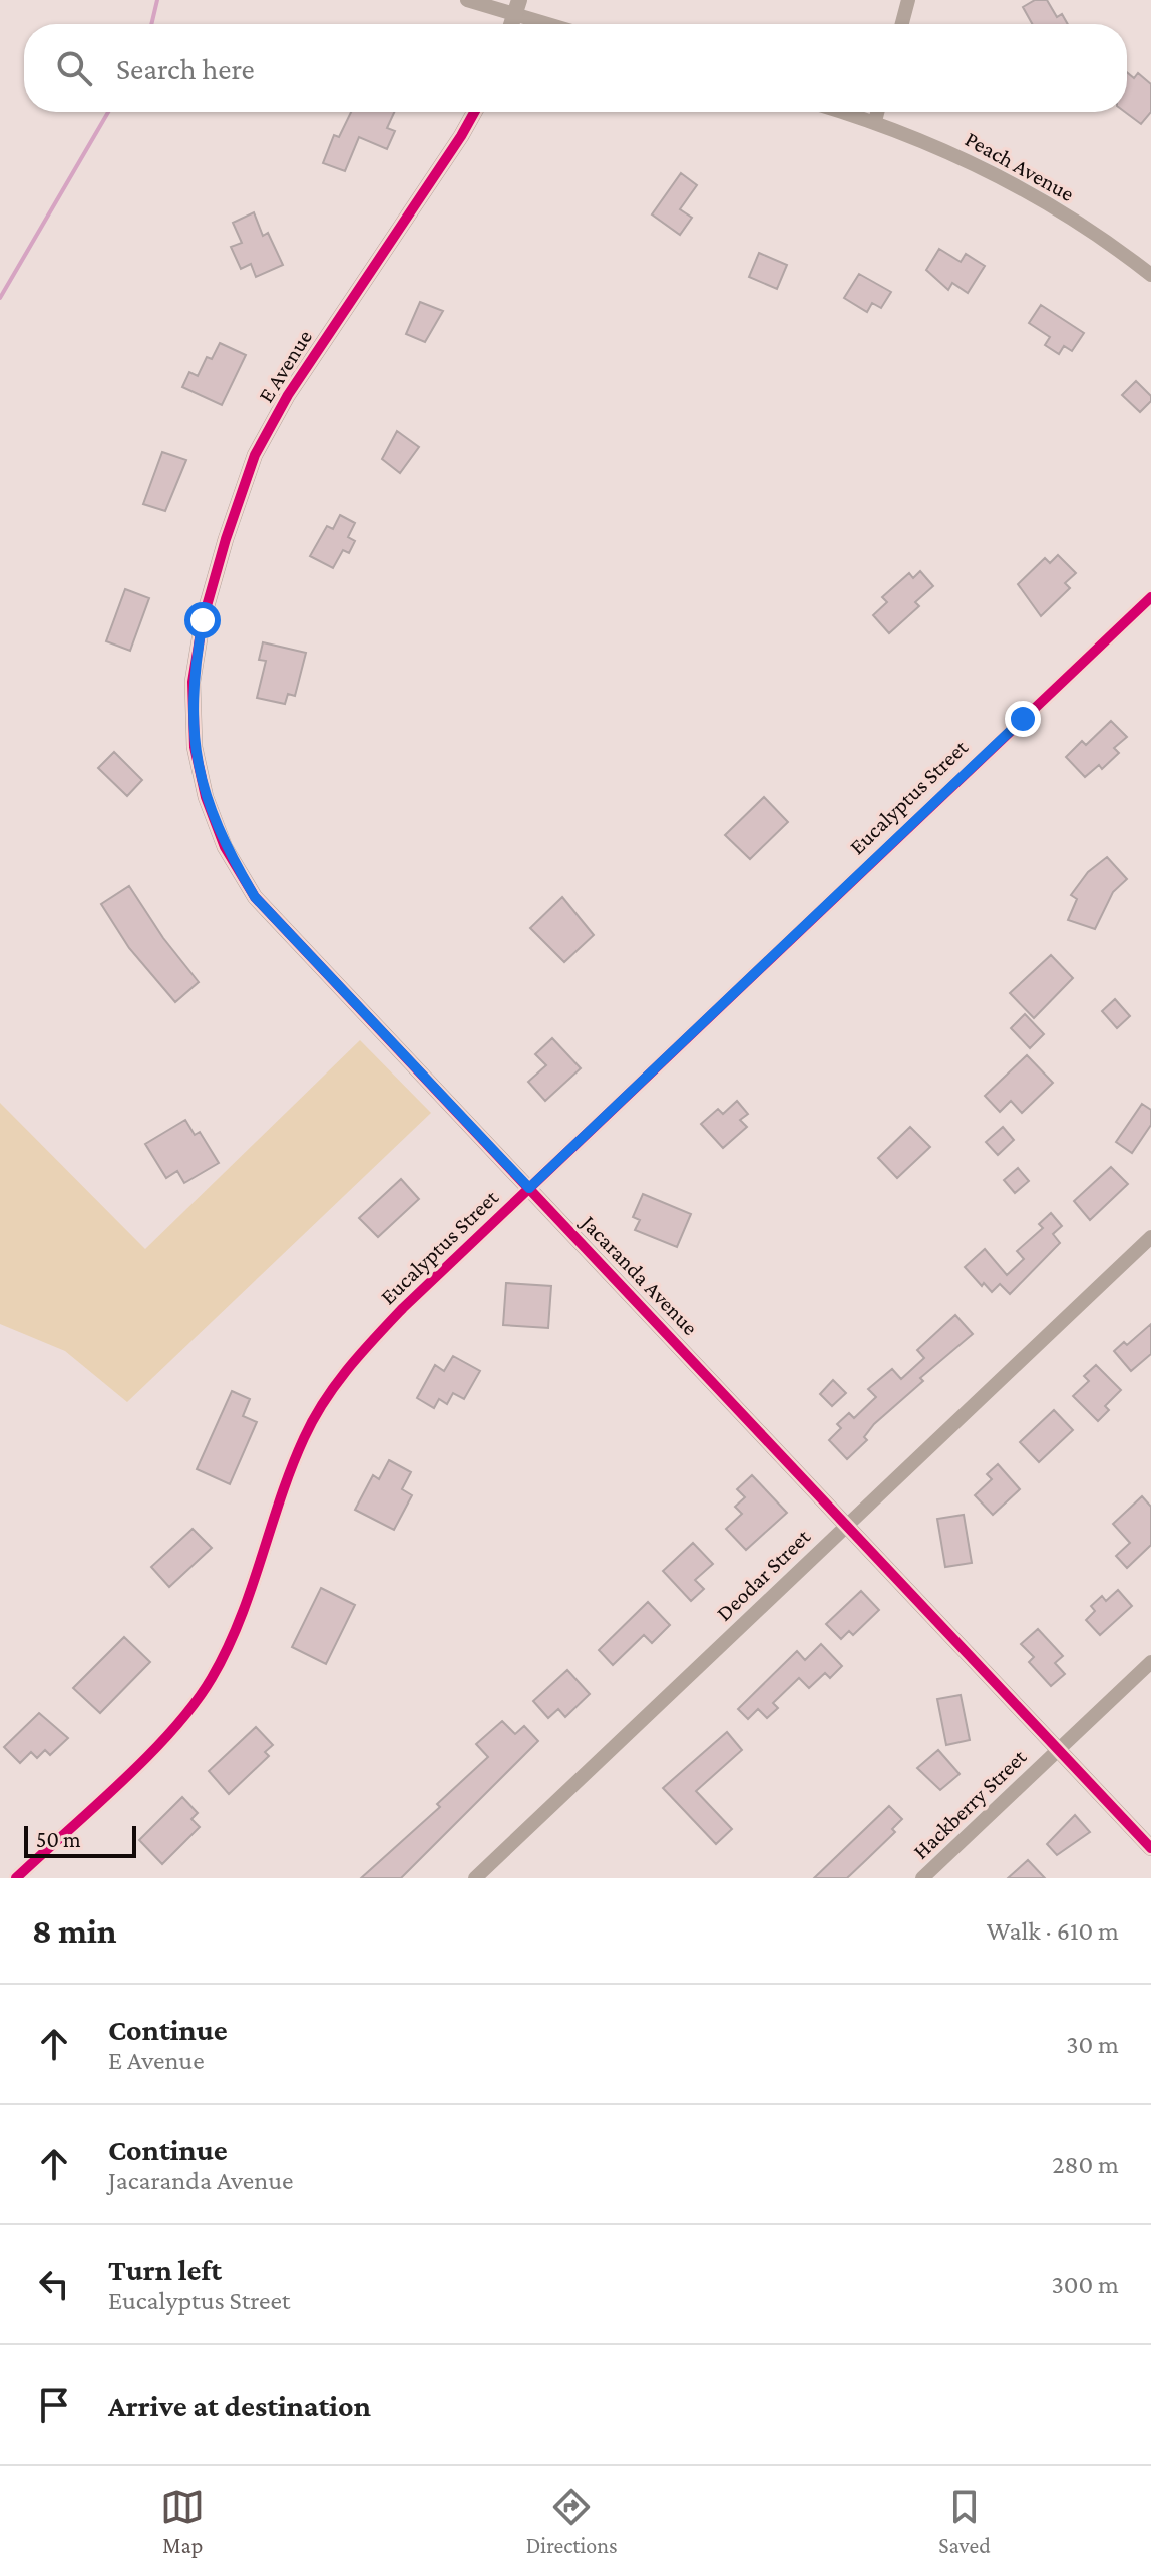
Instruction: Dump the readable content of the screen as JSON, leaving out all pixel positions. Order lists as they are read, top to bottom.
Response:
{
  "streets": {
    "street": [
      "Peach Avenue",
      "E Avenue",
      "Eucalyptus Street",
      "Jacaranda Avenue",
      "Deodar Street",
      "Hackberry Street"
    ]
  },
  "crossings": [
    ["E Avenue", "Jacaranda Avenue"],
    ["Eucalyptus Street", "Jacaranda Avenue"],
    ["Jacaranda Avenue", "Deodar Street"],
    ["Jacaranda Avenue", "Hackberry Street"]
  ],
  "scale_bar": "50 m",
  "page": {
    "search": "Search here",
    "scale": "50 m",
    "heading": ["8 min", "Walk · 610 m"],
    "list": [
      ["Continue", "E Avenue", "30 m"],
      ["Continue", "Jacaranda Avenue", "280 m"],
      ["Turn left", "Eucalyptus Street", "300 m"],
      "Arrive at destination"
    ],
    "nav": ["Map", "Directions", "Saved"]
  }
}
